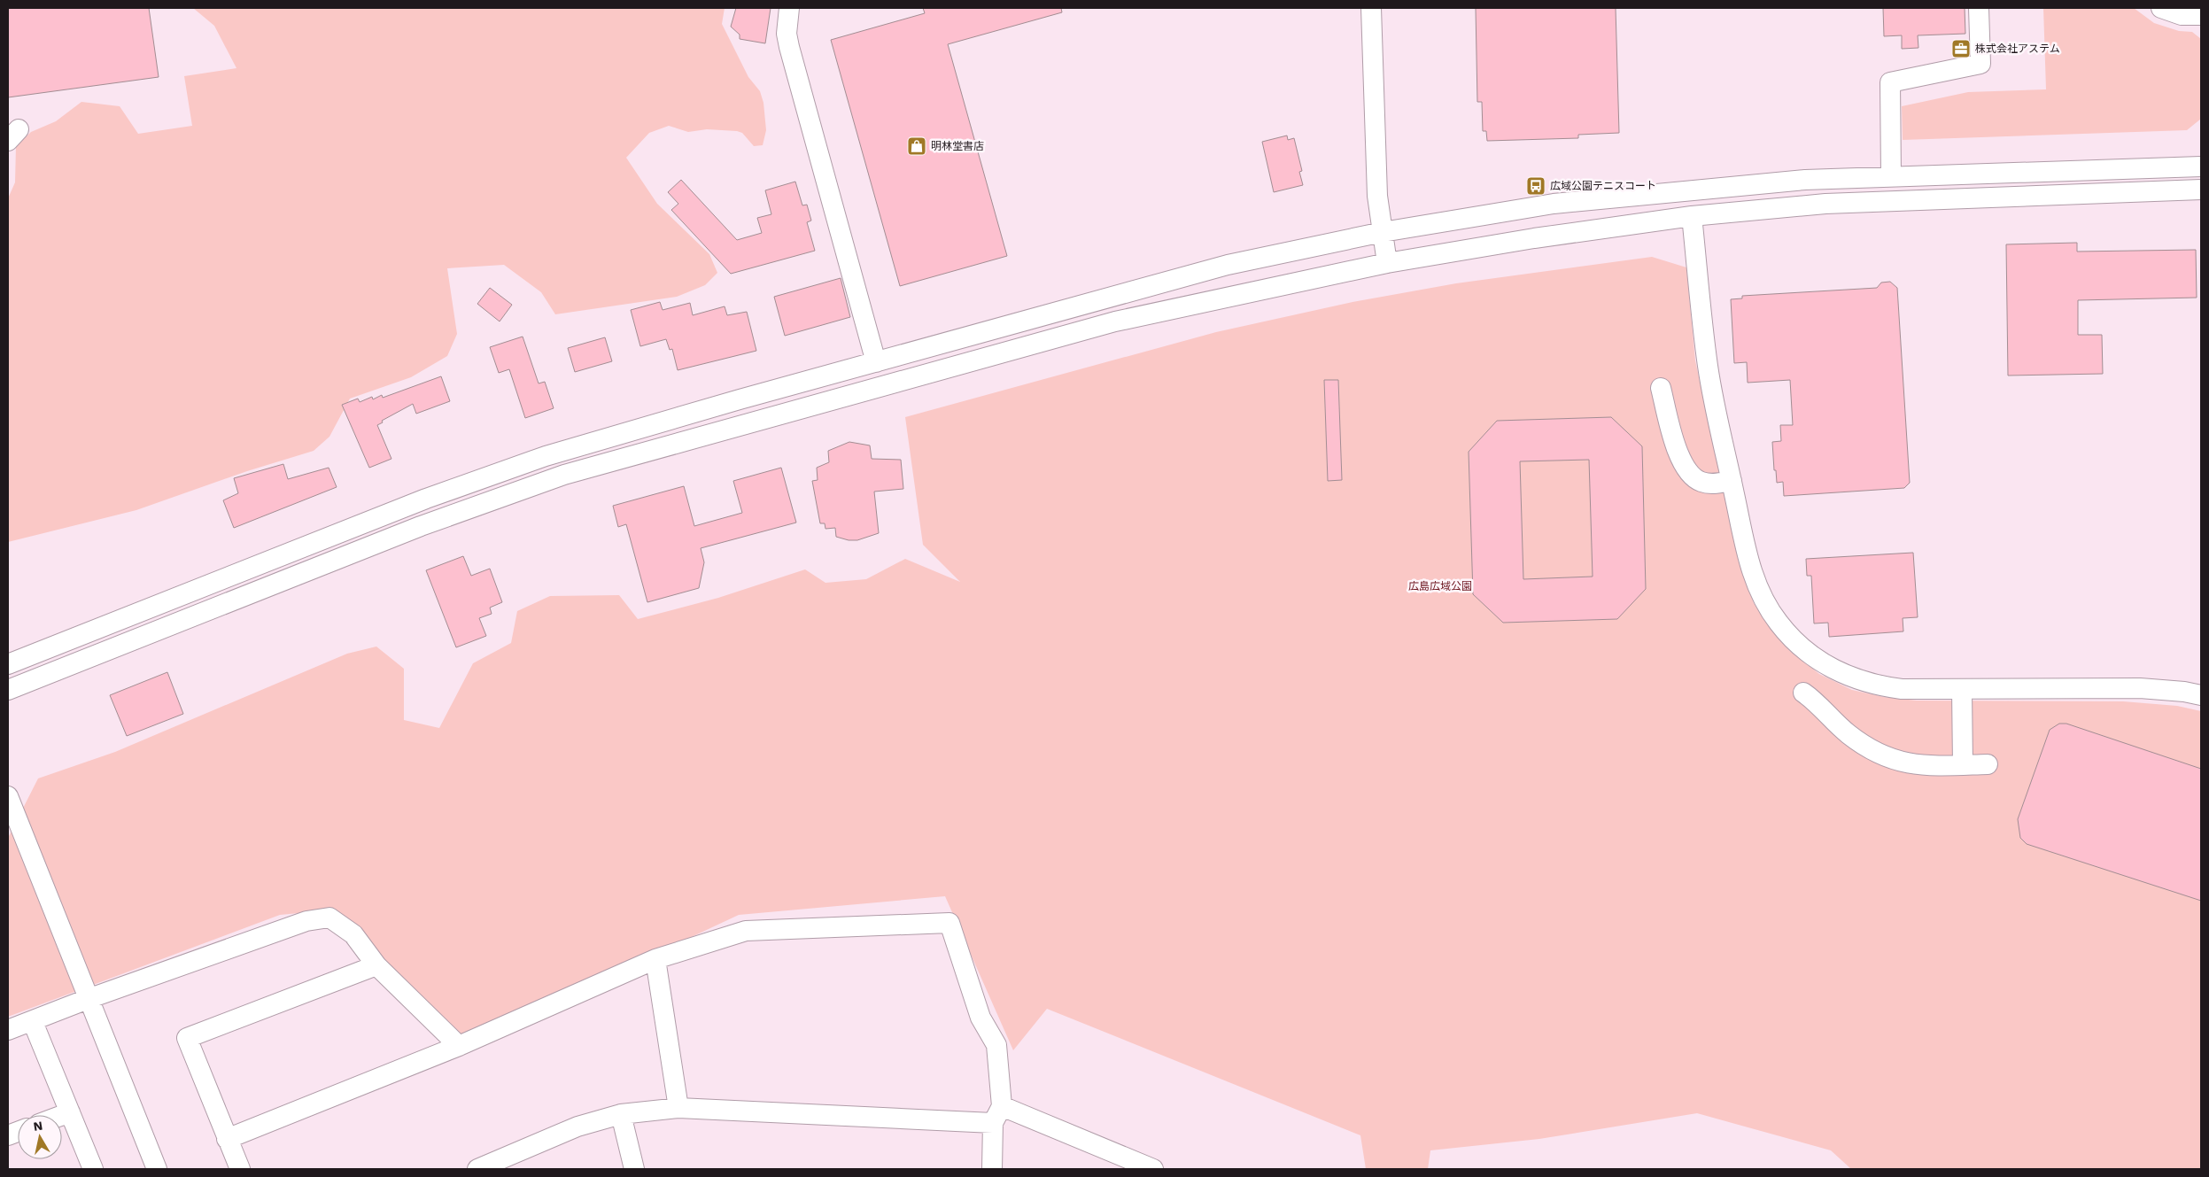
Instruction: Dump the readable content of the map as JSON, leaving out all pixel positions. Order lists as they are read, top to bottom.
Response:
{
  "parks": ["広島広域公園"],
  "places": {
    "office": ["株式会社アステム"],
    "shop": ["明林堂書店"],
    "bus stop": ["広域公園テニスコート"]
  },
  "north": "top"
}
